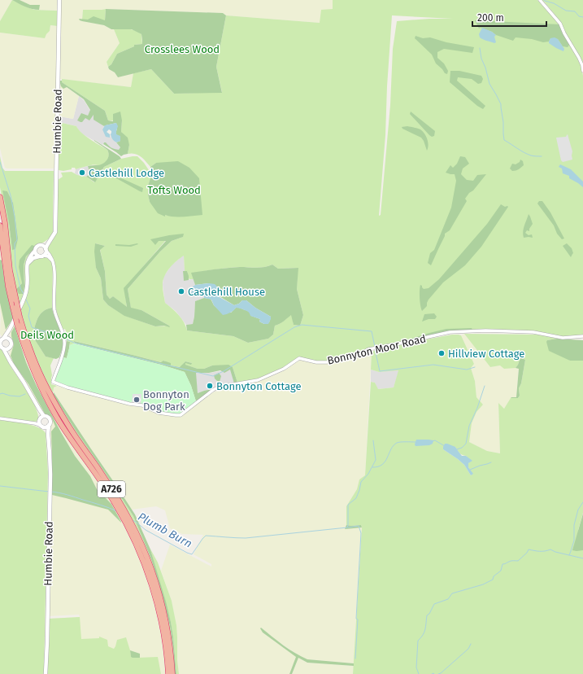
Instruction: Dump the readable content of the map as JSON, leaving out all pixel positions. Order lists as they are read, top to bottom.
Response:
{
  "streets": {
    "highway": ["A726"],
    "street": ["Humbie Road", "Bonnyton Moor Road"]
  },
  "water": ["Plumb Burn"],
  "parks": ["Crosslees Wood", "Tofts Wood", "Deils Wood"],
  "places": [
    "Castlehill Lodge",
    "Castlehill House",
    "Hillview Cottage",
    "Bonnyton Cottage",
    "Bonnyton Dog Park"
  ],
  "scale_bar": "200 m"
}
